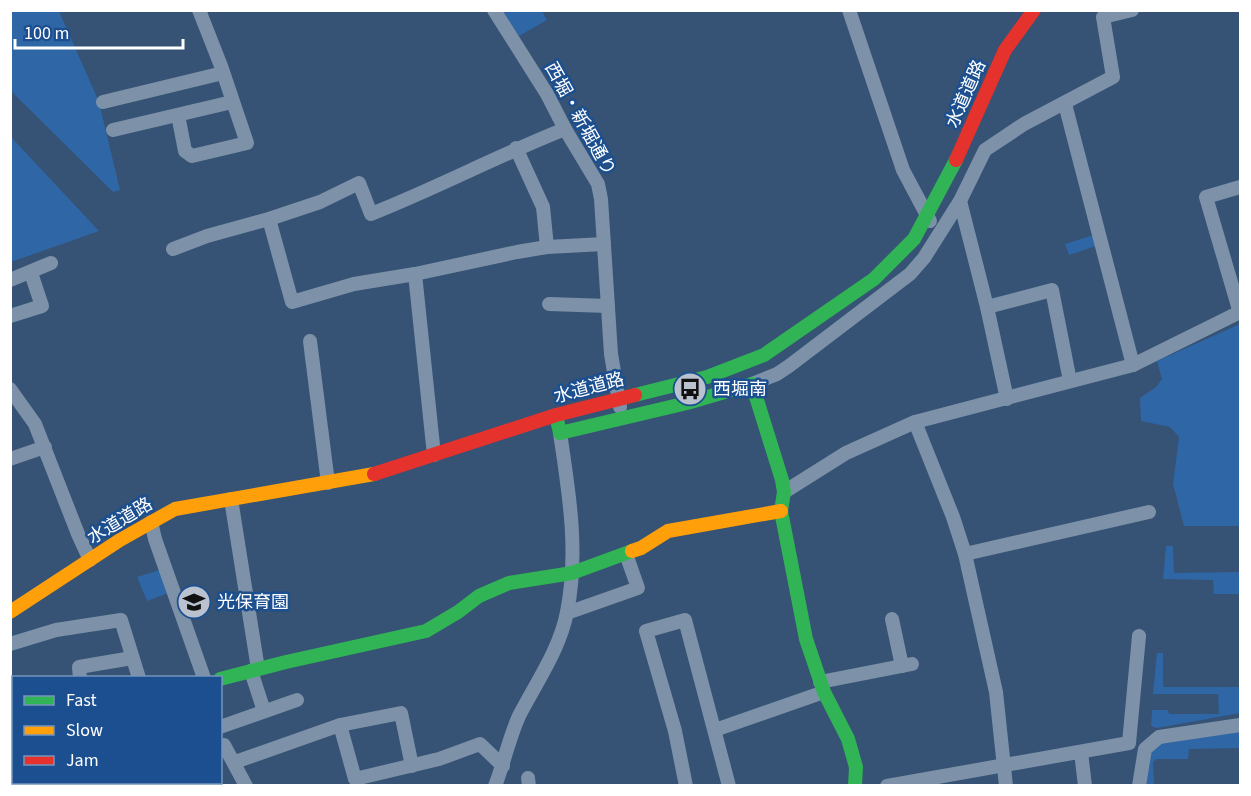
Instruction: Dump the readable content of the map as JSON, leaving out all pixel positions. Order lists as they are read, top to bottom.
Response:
{
  "streets": {
    "street": ["水道道路", "西堀・新堀通り"]
  },
  "crossings": [
    ["水道道路", "西堀・新堀通り"]
  ],
  "places": {
    "bus stop": ["西堀南"],
    "school or university": ["光保育園"]
  },
  "legend": ["Fast", "Slow", "Jam"],
  "scale_bar": "100 m"
}
